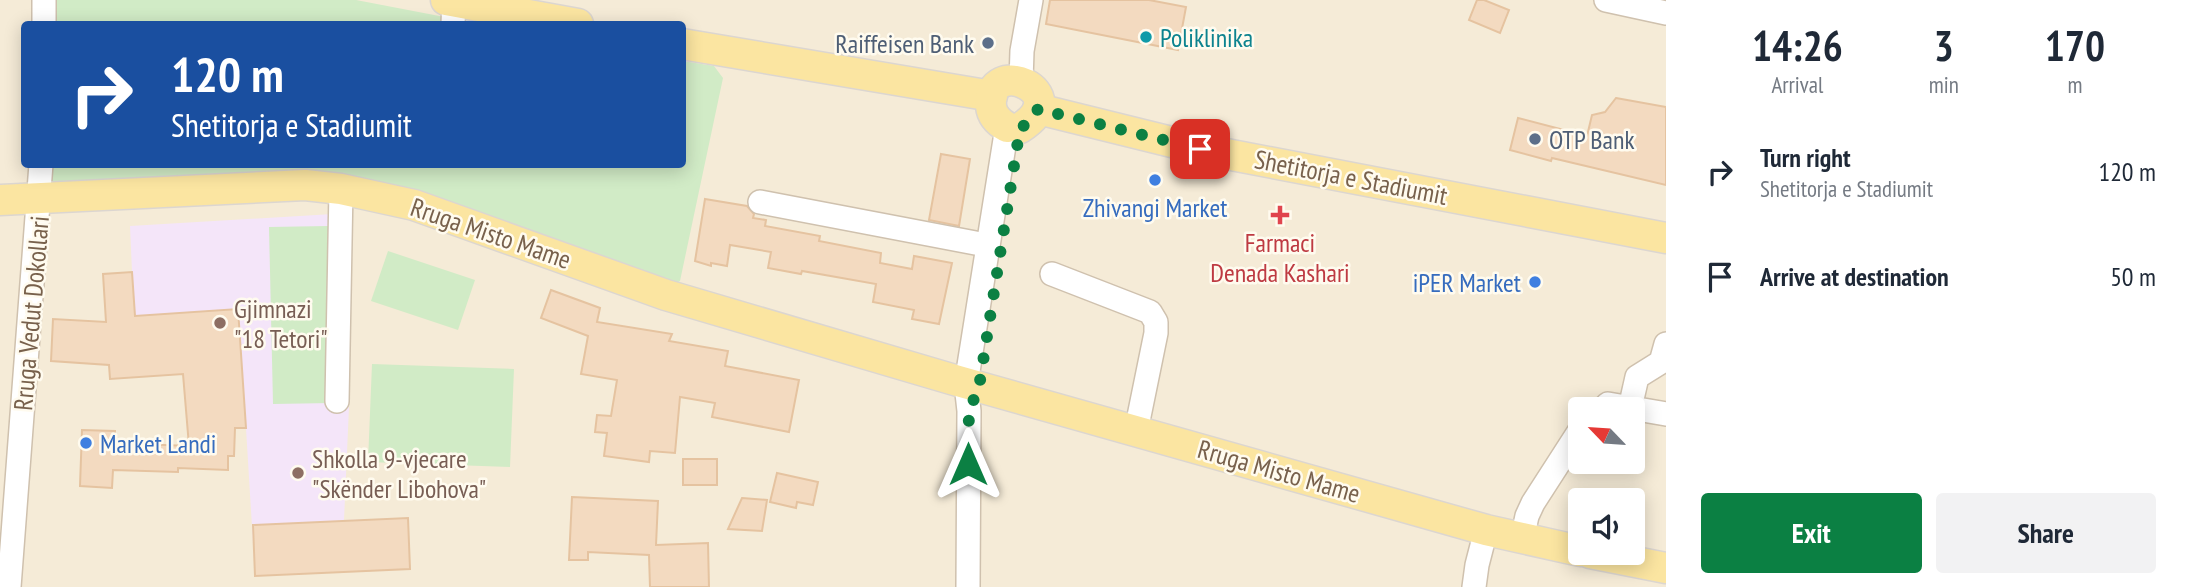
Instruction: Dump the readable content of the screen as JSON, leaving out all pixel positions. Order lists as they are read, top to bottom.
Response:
{
  "streets": {
    "main road": ["Shetitorja e Stadiumit", "Rruga Misto Mame"],
    "street": ["Rruga Vedut Dokollari"]
  },
  "crossings": [
    ["Rruga Misto Mame", "Rruga Vedut Dokollari"]
  ],
  "places": {
    "other": [
      "Poliklinika",
      "Raiffeisen Bank",
      "OTP Bank",
      "Zhivangi Market",
      "iPER Market",
      "Gjimnazi \"18 Tetori\"",
      "Market Landi",
      "Shkolla 9-vjecare \"Skënder Libohova\""
    ],
    "health": ["Farmaci Denada Kashari"]
  },
  "north": "top left",
  "page": {
    "eta": [
      "14:26",
      "Arrival",
      "3",
      "min",
      "170",
      "m"
    ],
    "turn": ["120 m", "Shetitorja e Stadiumit"],
    "list": [
      {
        "name": "Turn right",
        "note": "Shetitorja e Stadiumit",
        "value": "120 m"
      },
      {
        "name": "Arrive at destination",
        "value": "50 m"
      }
    ],
    "buttons": ["Exit", "Share"]
  }
}
